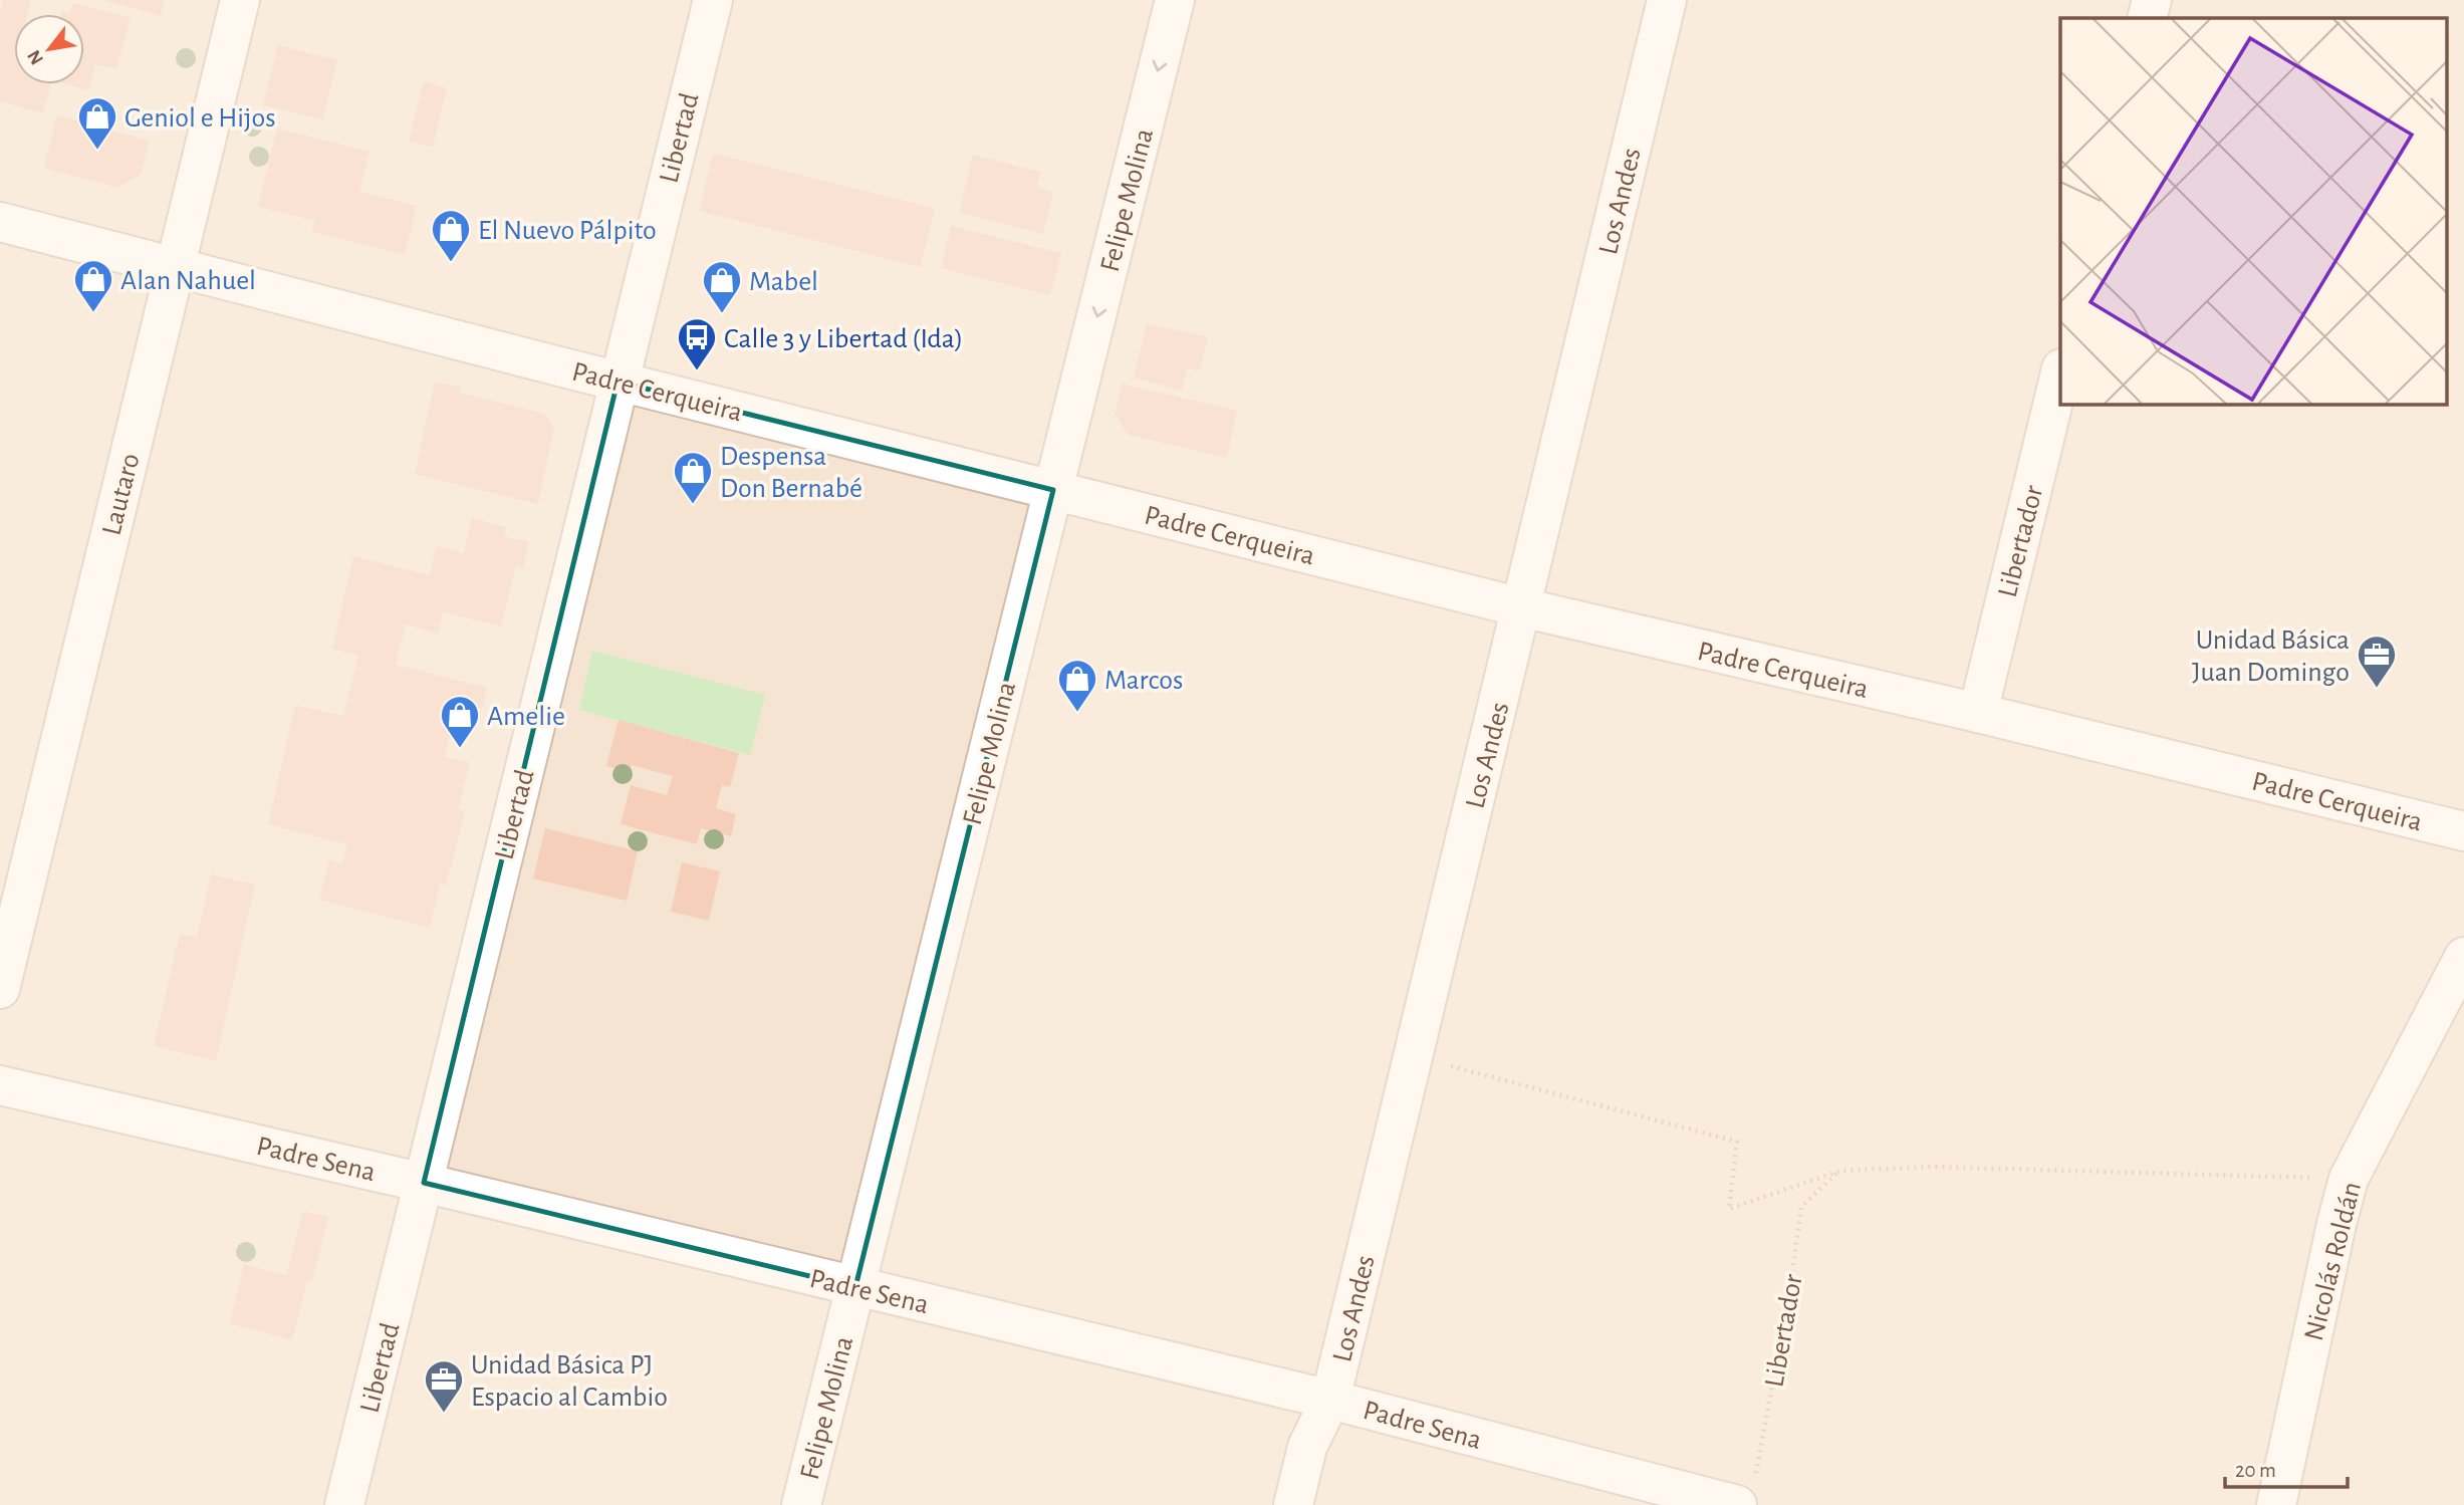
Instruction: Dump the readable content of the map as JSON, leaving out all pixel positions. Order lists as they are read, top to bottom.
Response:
{
  "streets": {
    "street": [
      "Libertad",
      "Felipe Molina",
      "Los Andes",
      "Padre Cerqueira",
      "Lautaro",
      "Libertador",
      "Padre Sena",
      "Nicolás Roldán"
    ]
  },
  "crossings": [
    ["Libertad", "Padre Cerqueira"],
    ["Libertad", "Padre Sena"],
    ["Felipe Molina", "Padre Cerqueira"],
    ["Felipe Molina", "Padre Sena"],
    ["Los Andes", "Padre Cerqueira"],
    ["Los Andes", "Padre Sena"],
    ["Padre Cerqueira", "Lautaro"],
    ["Padre Cerqueira", "Libertador"],
    ["Libertador", "Padre Sena"]
  ],
  "places": {
    "shop": [
      "Geniol e Hijos",
      "El Nuevo Pálpito",
      "Alan Nahuel",
      "Mabel",
      "Despensa Don Bernabé",
      "Marcos",
      "Amelie"
    ],
    "bus stop": ["Calle 3 y Libertad (Ida)"],
    "office": ["Unidad Básica Juan Domingo", "Unidad Básica PJ Espacio al Cambio"]
  },
  "scale_bar": "20 m",
  "north": "bottom left"
}
